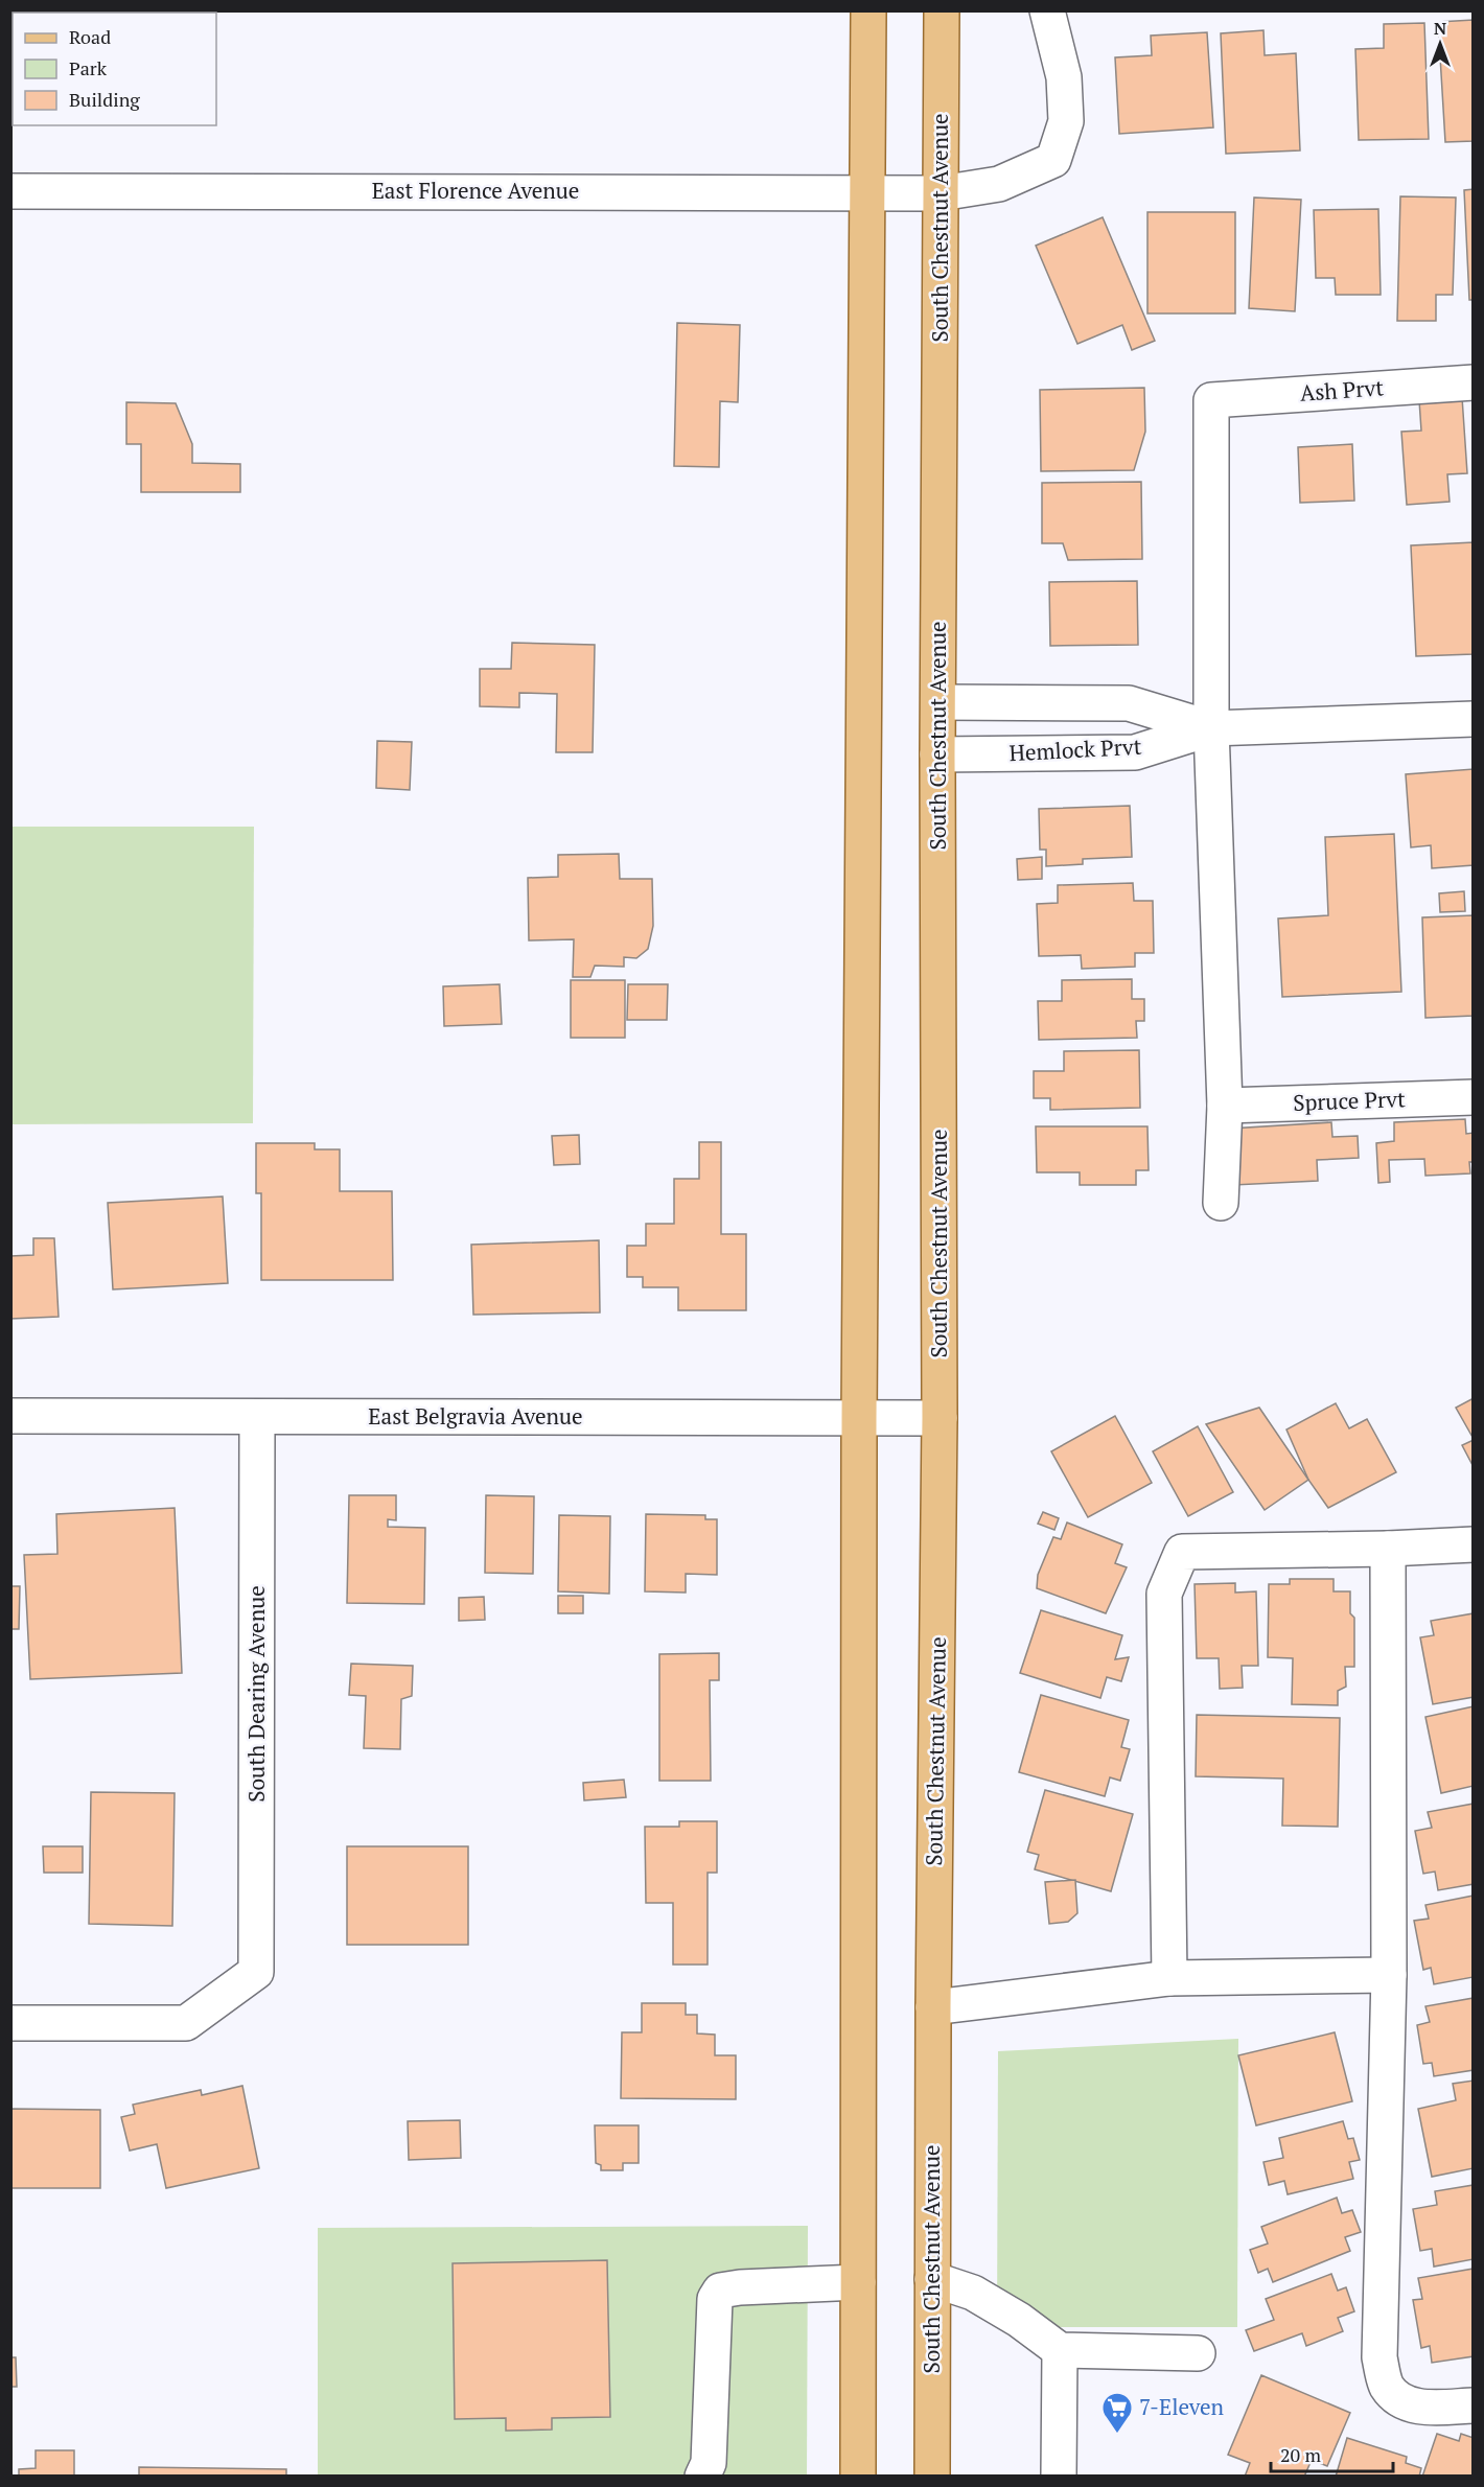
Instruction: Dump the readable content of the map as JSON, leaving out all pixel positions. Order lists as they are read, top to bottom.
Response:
{
  "streets": {
    "main road": ["South Chestnut Avenue"],
    "street": [
      "East Florence Avenue",
      "Ash Prvt",
      "Hemlock Prvt",
      "Spruce Prvt",
      "East Belgravia Avenue",
      "South Dearing Avenue"
    ]
  },
  "crossings": [
    ["East Florence Avenue", "South Chestnut Avenue"],
    ["South Chestnut Avenue", "Hemlock Prvt"],
    ["South Chestnut Avenue", "East Belgravia Avenue"],
    ["Ash Prvt", "Hemlock Prvt"],
    ["East Belgravia Avenue", "South Dearing Avenue"]
  ],
  "places": {
    "supermarket": ["7-Eleven"]
  },
  "legend": ["Road", "Park", "Building"],
  "scale_bar": "20 m",
  "north": "top"
}
